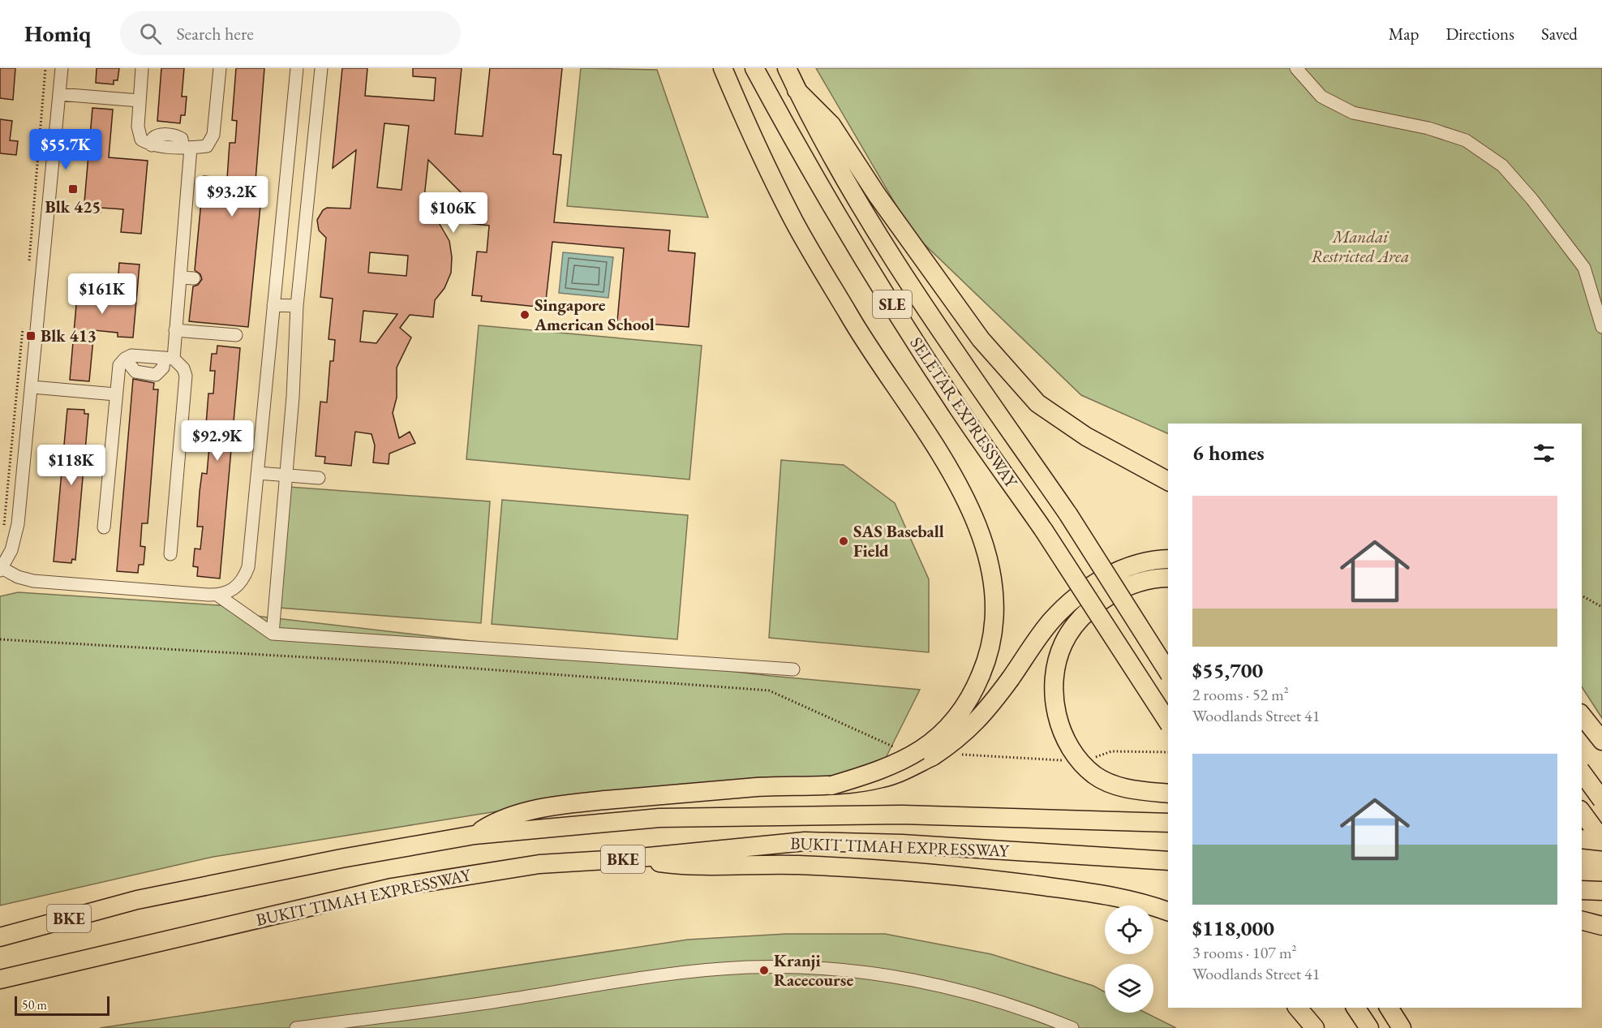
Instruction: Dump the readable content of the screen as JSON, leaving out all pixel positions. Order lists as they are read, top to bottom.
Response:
{
  "streets": {
    "highway": [
      "SLE",
      "SELETAR EXPRESSWAY",
      "BUKIT TIMAH EXPRESSWAY",
      "BKE"
    ]
  },
  "parks": ["Mandai Restricted Area"],
  "places": {
    "transit": ["Blk 425", "Blk 413"],
    "other": ["Singapore American School", "SAS Baseball Field", "Kranji Racecourse"]
  },
  "scale_bar": "50 m",
  "page": {
    "header": "Homiq",
    "search": "Search here",
    "nav": ["Map", "Directions", "Saved"],
    "price": [
      "$55.7K",
      "$93.2K",
      "$106K",
      "$161K",
      "$92.9K",
      "$118K"
    ],
    "heading": "6 homes",
    "list": [
      {
        "name": "$55,700",
        "note": "2 rooms · 52 m² · Woodlands Street 41"
      },
      {
        "name": "$118,000",
        "note": "3 rooms · 107 m² · Woodlands Street 41"
      }
    ],
    "scale": "50 m"
  }
}
